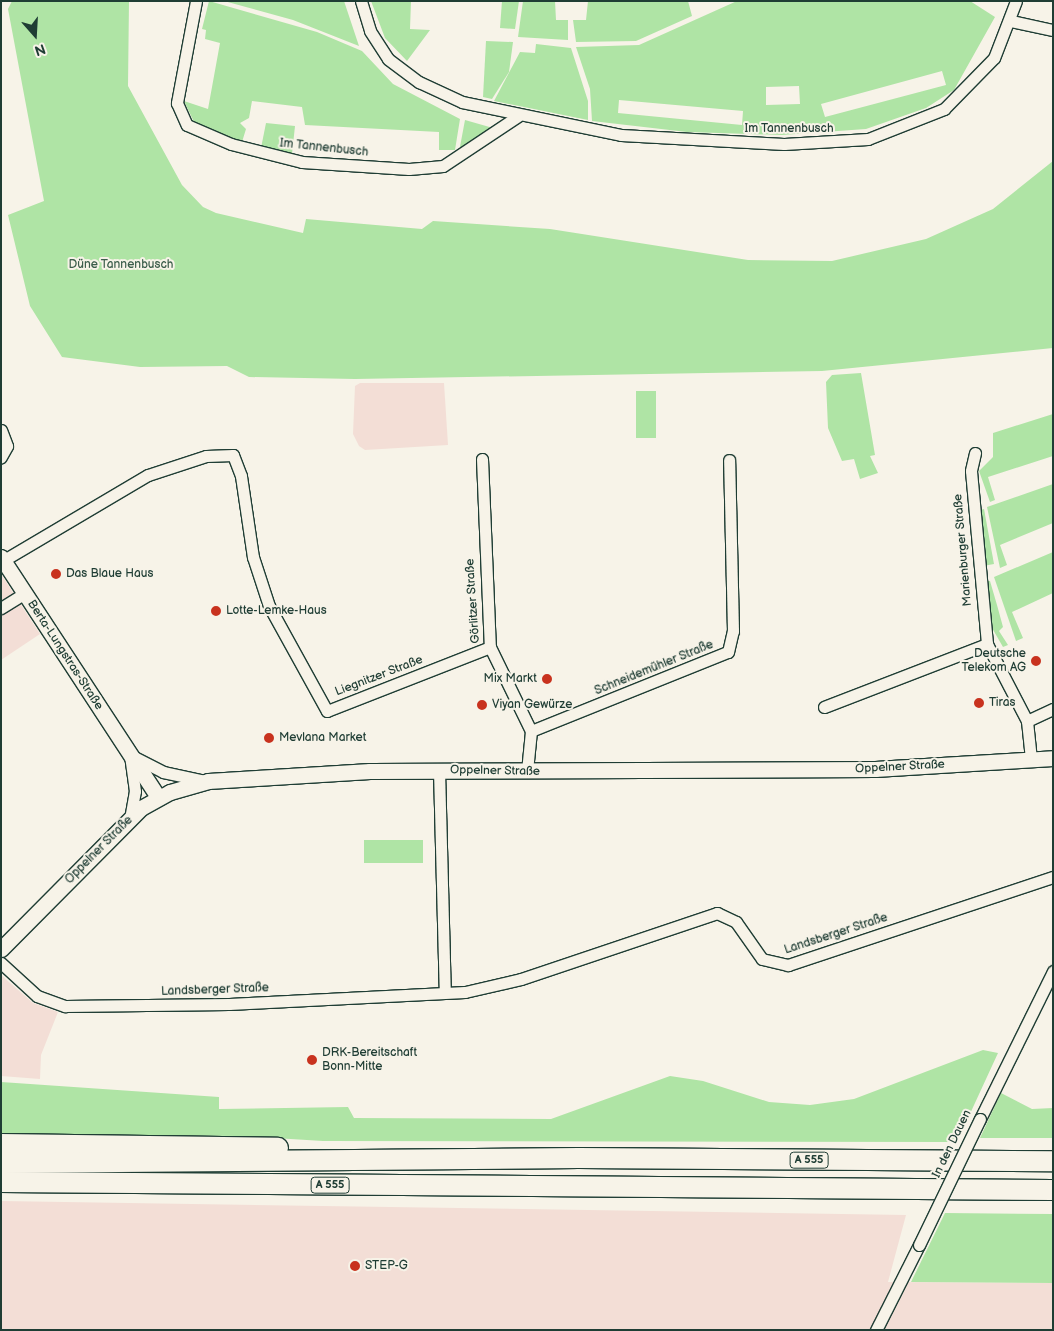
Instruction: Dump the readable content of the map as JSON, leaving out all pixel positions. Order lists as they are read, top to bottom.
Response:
{
  "streets": {
    "highway": ["A 555"],
    "street": [
      "Im Tannenbusch",
      "Marienburger Straße",
      "Görlitzer Straße",
      "Berta-Lungstras-Straße",
      "Schneidemühler Straße",
      "Liegnitzer Straße",
      "Oppelner Straße",
      "Landsberger Straße",
      "In den Dauen"
    ]
  },
  "crossings": [
    ["Marienburger Straße", "Oppelner Straße"],
    ["Görlitzer Straße", "Schneidemühler Straße"],
    ["Görlitzer Straße", "Liegnitzer Straße"],
    ["Berta-Lungstras-Straße", "Liegnitzer Straße"],
    ["Berta-Lungstras-Straße", "Oppelner Straße"]
  ],
  "parks": ["Düne Tannenbusch"],
  "places": [
    "Das Blaue Haus",
    "Lotte-Lemke-Haus",
    "Deutsche Telekom AG",
    "Mix Markt",
    "Tiras",
    "Viyan Gewürze",
    "Mevlana Market",
    "DRK-Bereitschaft Bonn-Mitte",
    "STEP-G"
  ],
  "north": "bottom"
}
